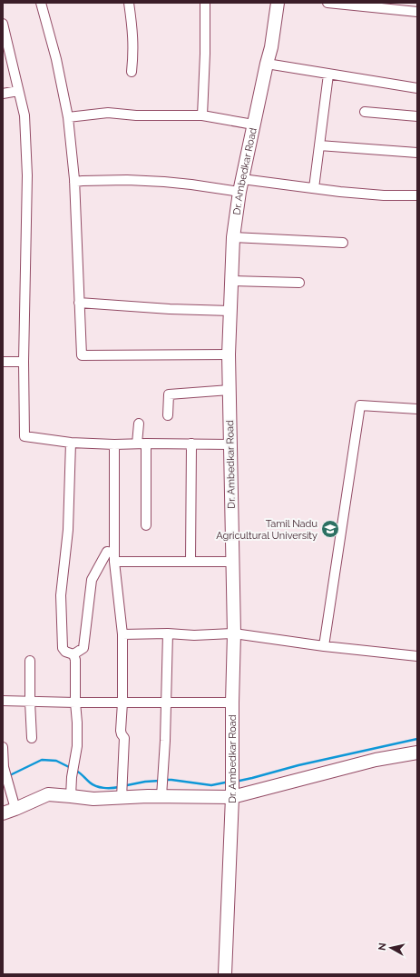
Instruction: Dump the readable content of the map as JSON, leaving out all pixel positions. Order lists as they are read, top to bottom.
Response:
{
  "streets": {
    "street": ["Dr. Ambedkar Road"]
  },
  "places": {
    "school or university": ["Tamil Nadu Agricultural University"]
  },
  "north": "left"
}
